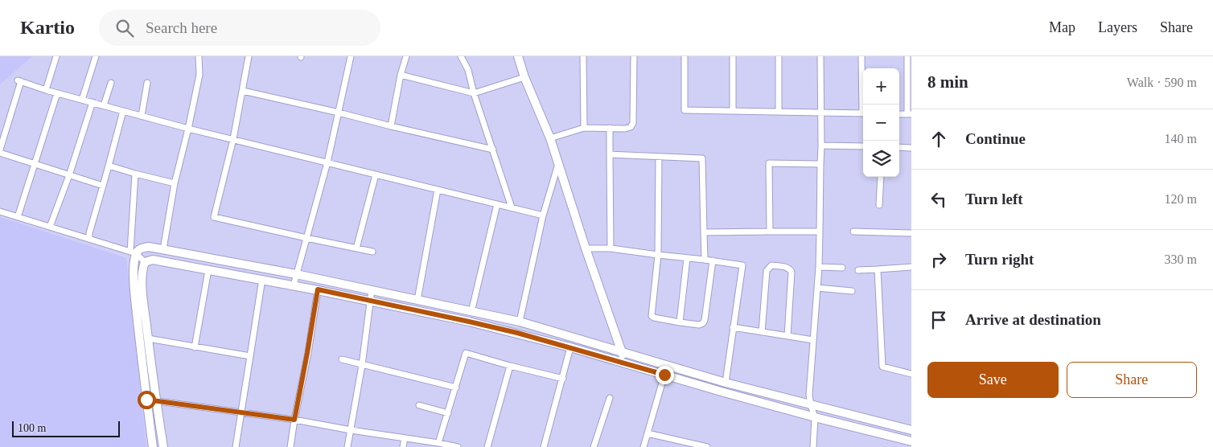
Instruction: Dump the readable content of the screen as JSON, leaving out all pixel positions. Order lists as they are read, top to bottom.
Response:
{
  "scale_bar": "100 m",
  "page": {
    "header": "Kartio",
    "search": "Search here",
    "nav": ["Map", "Layers", "Share"],
    "heading": ["8 min", "Walk · 590 m"],
    "map_buttons": ["+", "−"],
    "list": [
      ["Continue", "140 m"],
      ["Turn left", "120 m"],
      ["Turn right", "330 m"],
      "Arrive at destination"
    ],
    "buttons": ["Save", "Share"],
    "scale": "100 m"
  }
}
